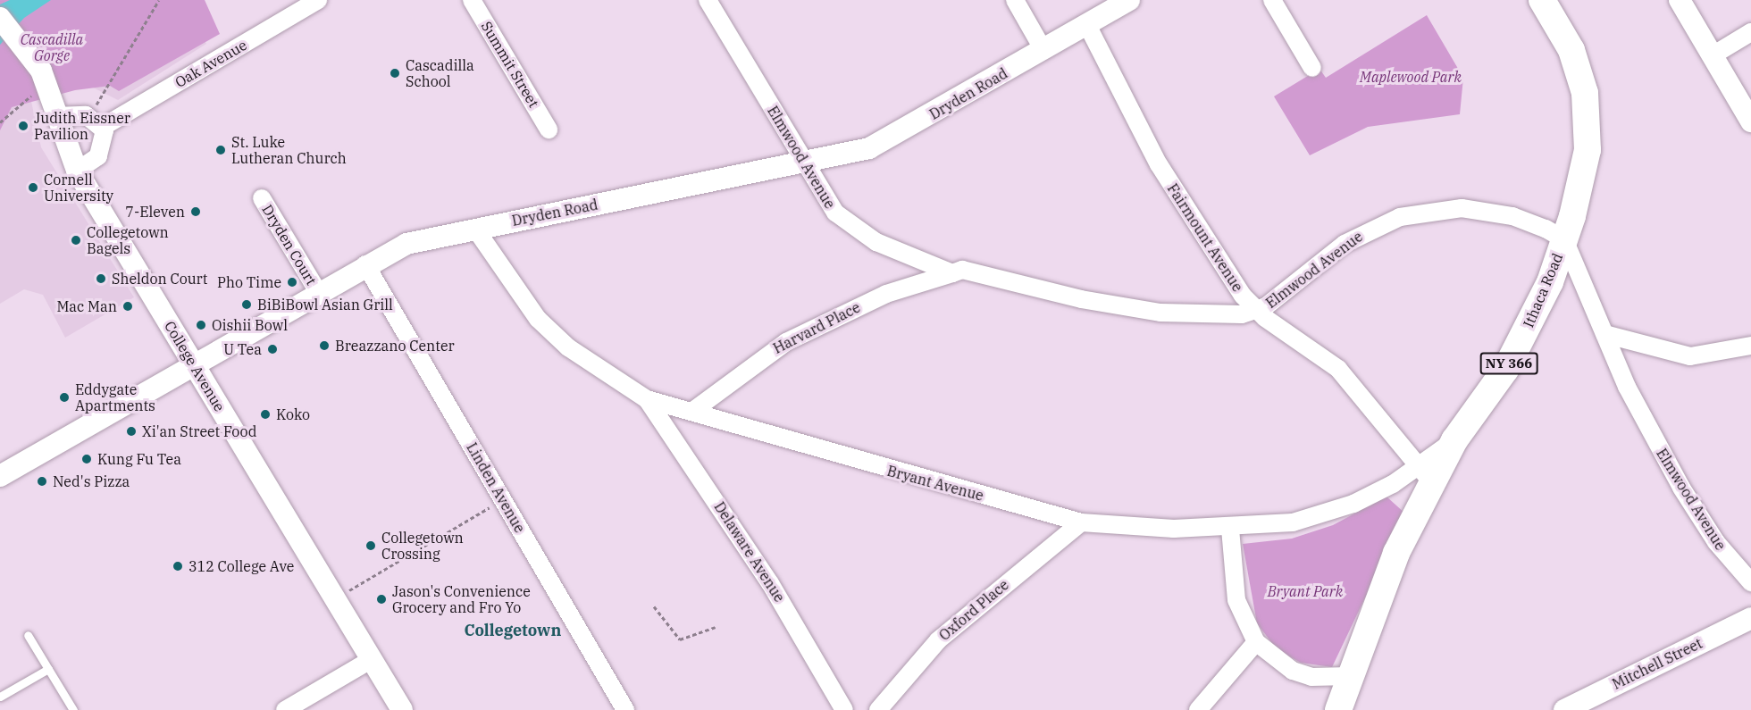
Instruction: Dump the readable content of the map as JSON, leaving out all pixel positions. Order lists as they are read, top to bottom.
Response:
{
  "streets": {
    "main road": ["Ithaca Road", "NY 366"],
    "street": [
      "Oak Avenue",
      "Summit Street",
      "Dryden Road",
      "Elmwood Avenue",
      "Fairmount Avenue",
      "Dryden Court",
      "Harvard Place",
      "College Avenue",
      "Bryant Avenue",
      "Linden Avenue",
      "Delaware Avenue",
      "Oxford Place",
      "Mitchell Street"
    ]
  },
  "crossings": [
    ["Dryden Road", "Elmwood Avenue"],
    ["Dryden Road", "Fairmount Avenue"],
    ["Dryden Road", "Dryden Court"],
    ["Dryden Road", "College Avenue"],
    ["Dryden Road", "Bryant Avenue"],
    ["Dryden Road", "Linden Avenue"],
    ["Elmwood Avenue", "Fairmount Avenue"],
    ["Elmwood Avenue", "Ithaca Road"],
    ["Elmwood Avenue", "Harvard Place"],
    ["Fairmount Avenue", "Ithaca Road"],
    ["Fairmount Avenue", "Bryant Avenue"],
    ["Ithaca Road", "Bryant Avenue"],
    ["Harvard Place", "Bryant Avenue"],
    ["Bryant Avenue", "Delaware Avenue"],
    ["Bryant Avenue", "Oxford Place"]
  ],
  "districts": ["Collegetown"],
  "parks": ["Cascadilla Gorge", "Maplewood Park", "Bryant Park"],
  "places": [
    "Cascadilla School",
    "Judith Eissner Pavilion",
    "St. Luke Lutheran Church",
    "Cornell University",
    "7-Eleven",
    "Collegetown Bagels",
    "Sheldon Court",
    "Pho Time",
    "BiBiBowl Asian Grill",
    "Mac Man",
    "Oishii Bowl",
    "Breazzano Center",
    "U Tea",
    "Eddygate Apartments",
    "Koko",
    "Xi'an Street Food",
    "Kung Fu Tea",
    "Ned's Pizza",
    "Collegetown Crossing",
    "312 College Ave",
    "Jason's Convenience Grocery and Fro Yo"
  ]
}
